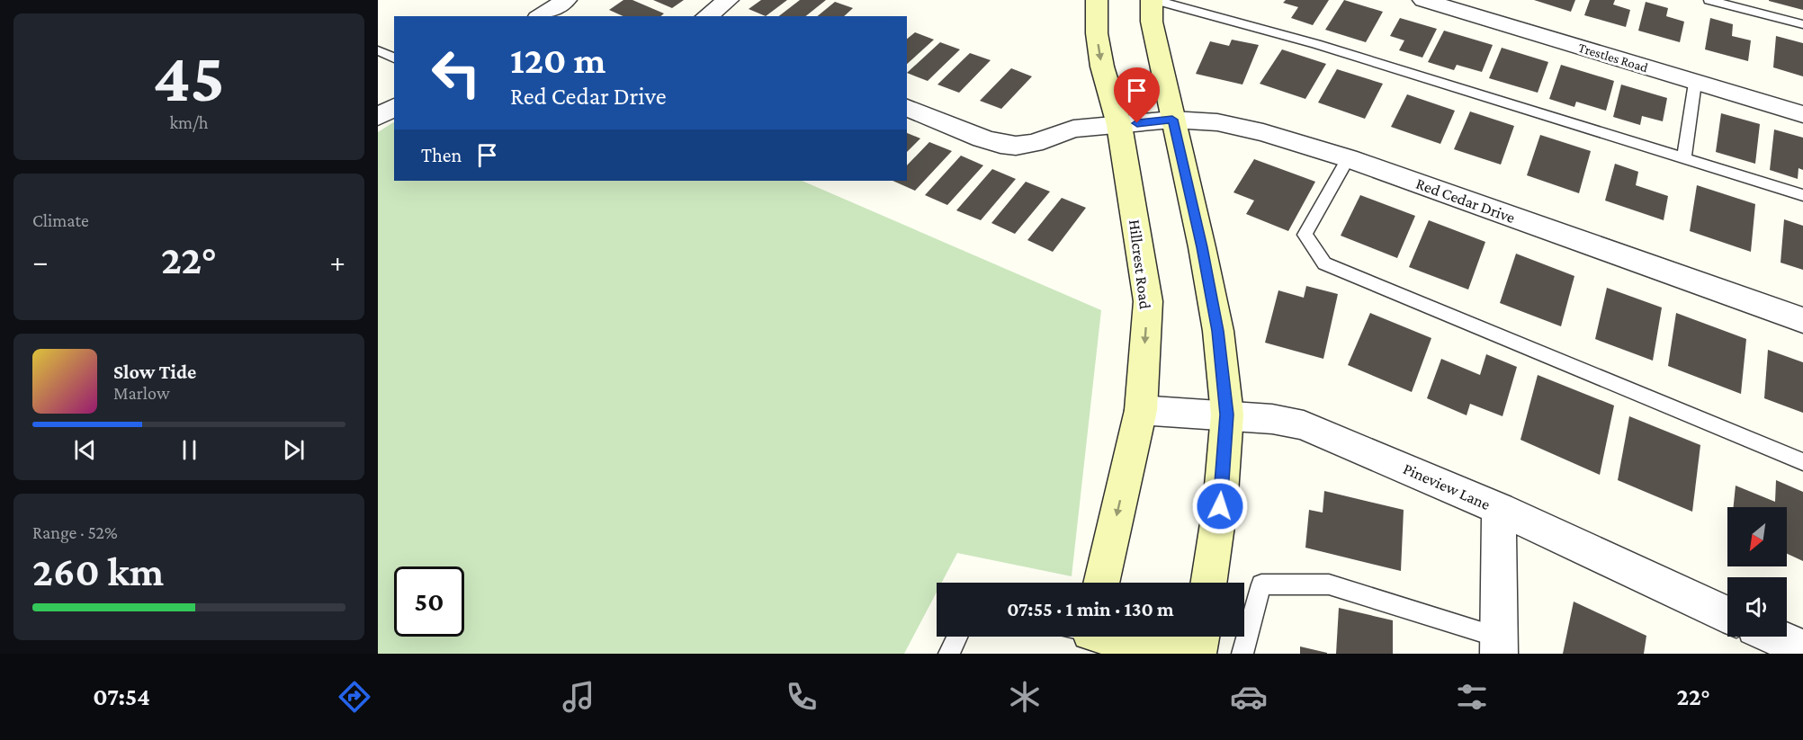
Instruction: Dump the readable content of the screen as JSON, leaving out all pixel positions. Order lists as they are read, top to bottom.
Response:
{
  "streets": {
    "main road": ["Hillcrest Road"],
    "street": ["Trestles Road", "Red Cedar Drive", "Pineview Lane"]
  },
  "crossings": [
    ["Red Cedar Drive", "Hillcrest Road"],
    ["Hillcrest Road", "Pineview Lane"]
  ],
  "north": "bottom left",
  "page": {
    "tile": [
      ["45", "km/h"],
      "Climate",
      ["Range · 52%", "260 km"]
    ],
    "turn": ["120 m", "Red Cedar Drive"],
    "then": "Then",
    "heat": ["−", "22°", "+"],
    "song": ["Slow Tide", "Marlow"],
    "limit": "50",
    "trip": "07:55 · 1 min · 130 m",
    "tabs": ["07:54", "22°"]
  }
}
